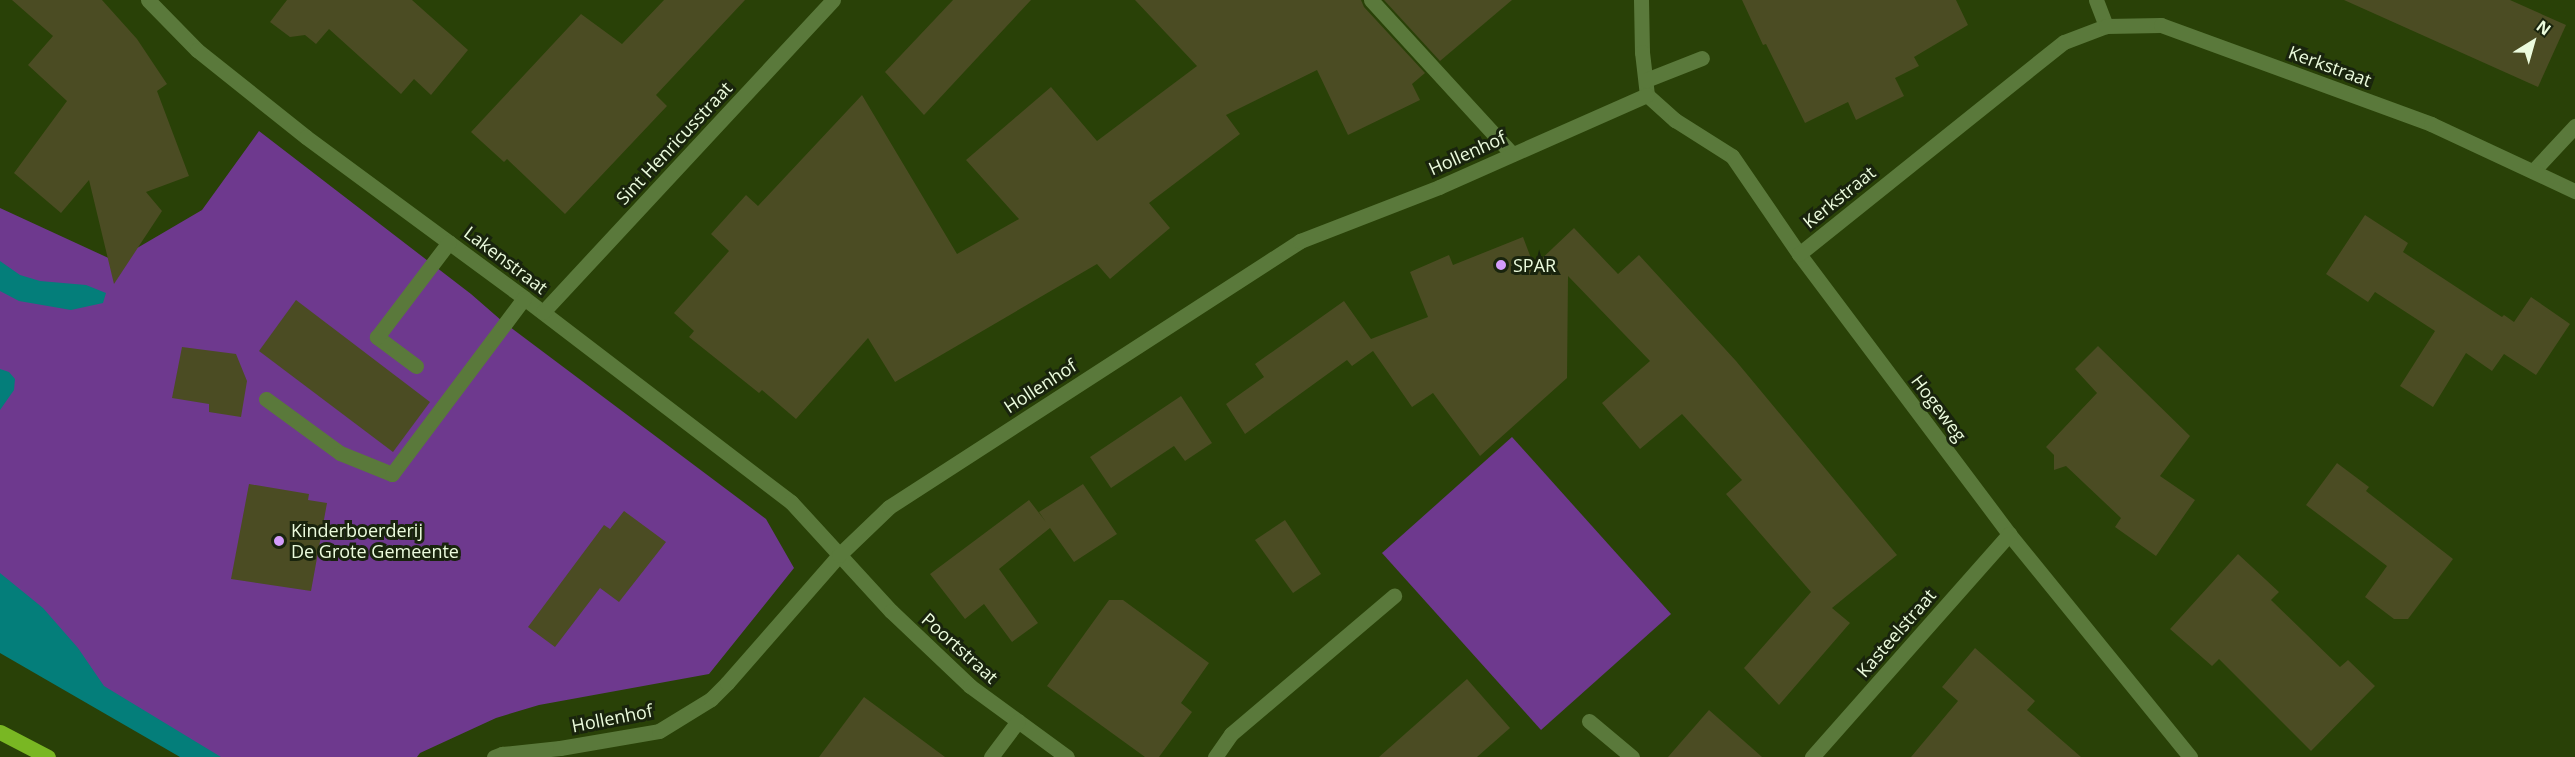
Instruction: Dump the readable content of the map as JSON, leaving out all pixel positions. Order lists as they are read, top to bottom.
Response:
{
  "streets": {
    "street": [
      "Kerkstraat",
      "Sint Henricusstraat",
      "Hollenhof",
      "Lakenstraat",
      "Hogeweg",
      "Kasteelstraat",
      "Poortstraat"
    ]
  },
  "crossings": [
    ["Kerkstraat", "Hogeweg"],
    ["Sint Henricusstraat", "Lakenstraat"],
    ["Hollenhof", "Lakenstraat"],
    ["Hollenhof", "Hogeweg"],
    ["Hollenhof", "Poortstraat"],
    ["Lakenstraat", "Poortstraat"],
    ["Hogeweg", "Kasteelstraat"]
  ],
  "places": ["SPAR", "Kinderboerderij De Grote Gemeente"],
  "north": "top right"
}
